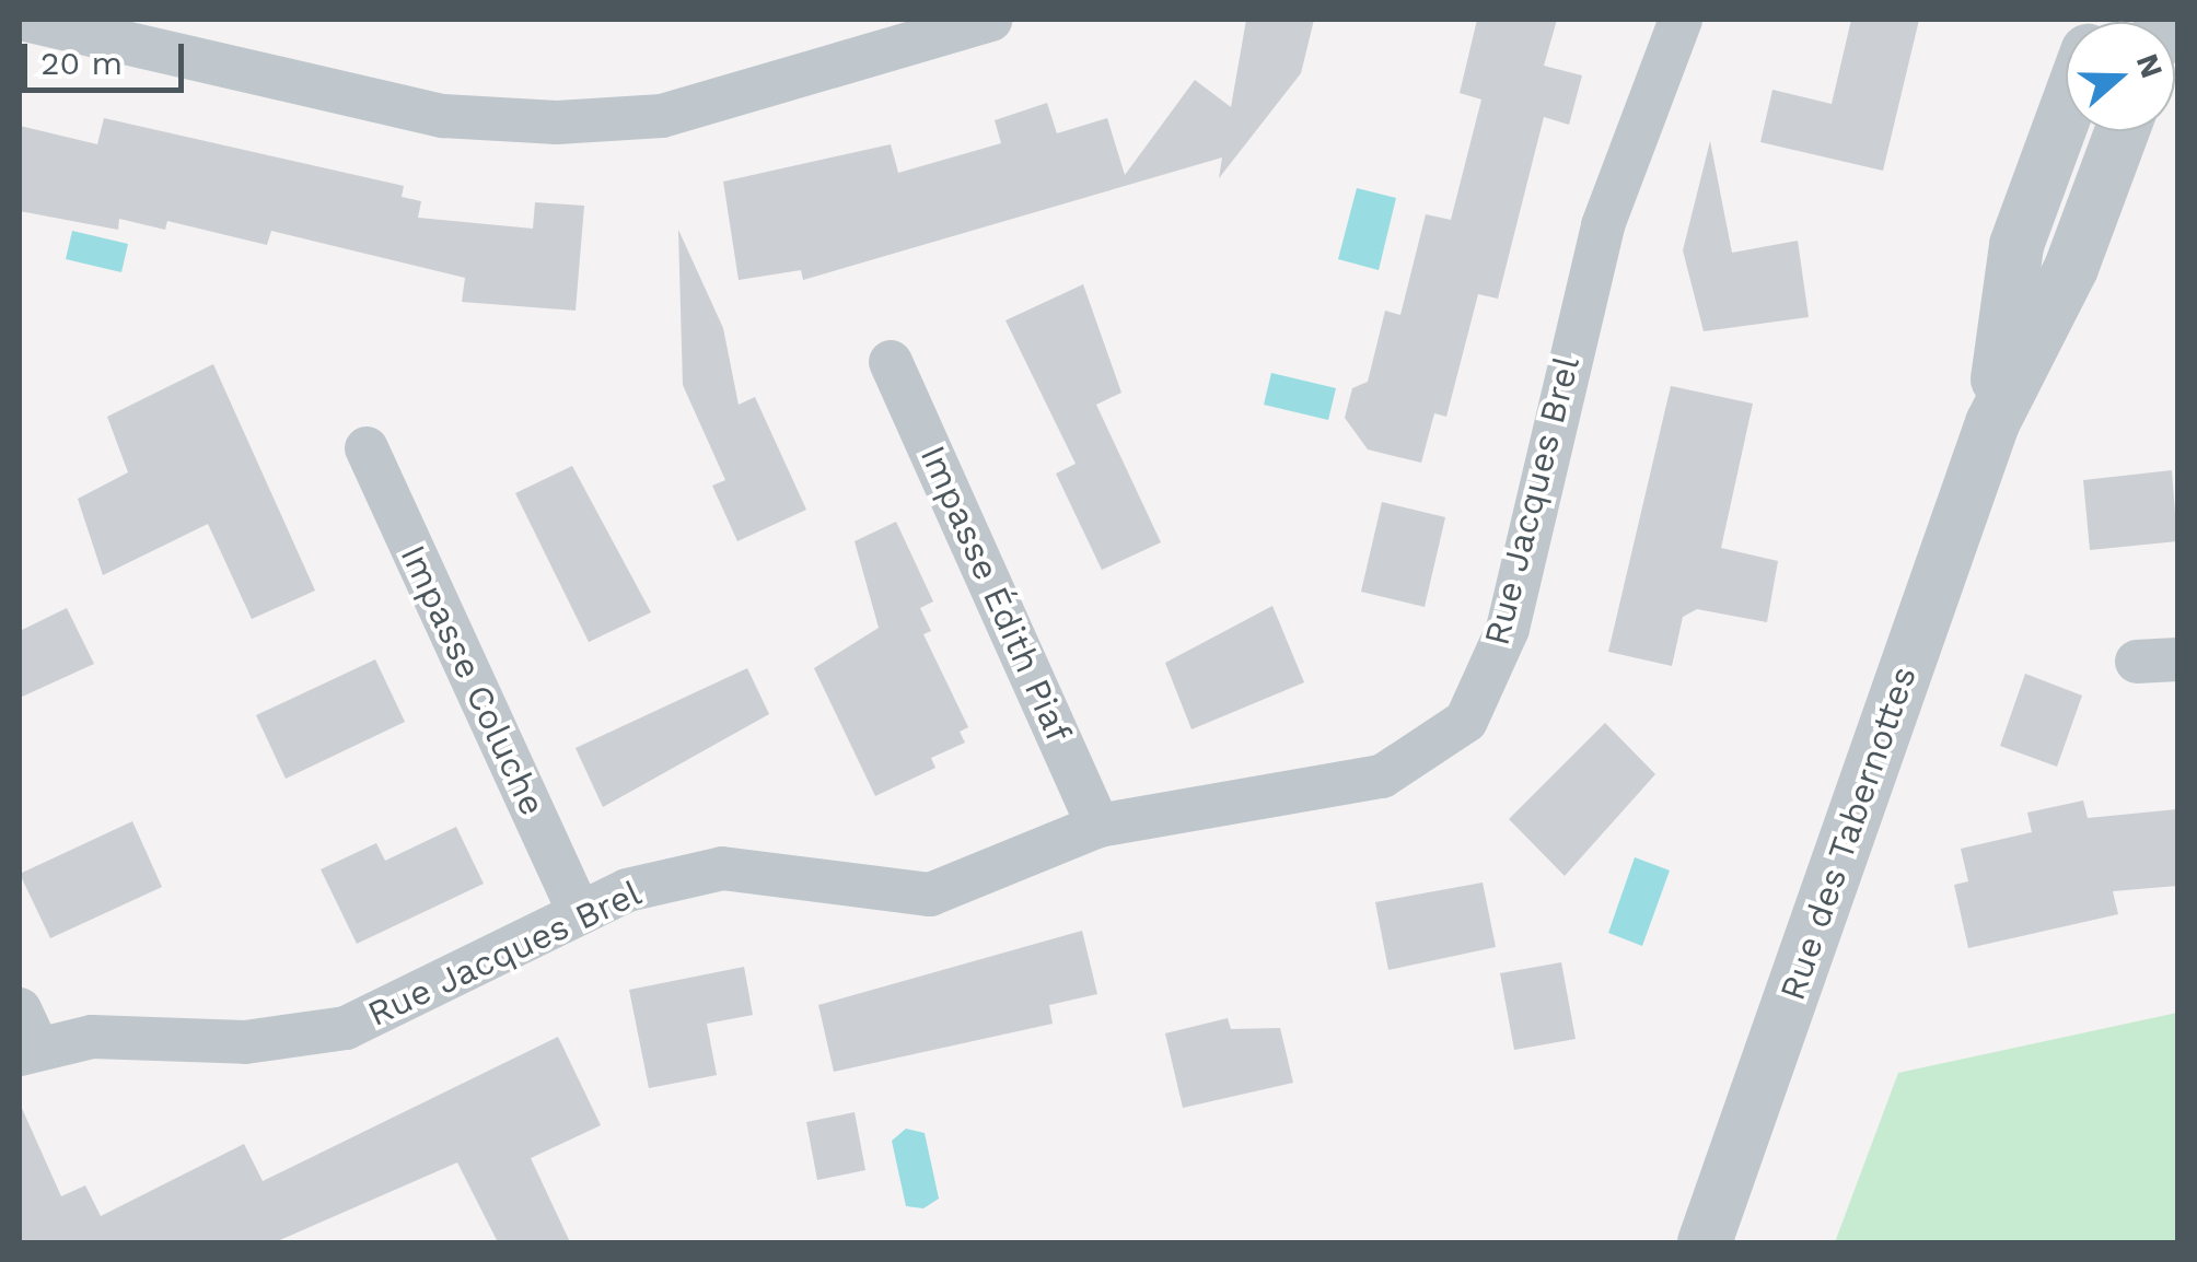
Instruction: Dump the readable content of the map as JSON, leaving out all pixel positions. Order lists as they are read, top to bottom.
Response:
{
  "streets": {
    "street": [
      "Rue Jacques Brel",
      "Impasse Édith Piaf",
      "Impasse Coluche",
      "Rue des Tabernottes"
    ]
  },
  "crossings": [
    ["Rue Jacques Brel", "Impasse Édith Piaf"],
    ["Rue Jacques Brel", "Impasse Coluche"]
  ],
  "scale_bar": "20 m",
  "north": "right"
}
